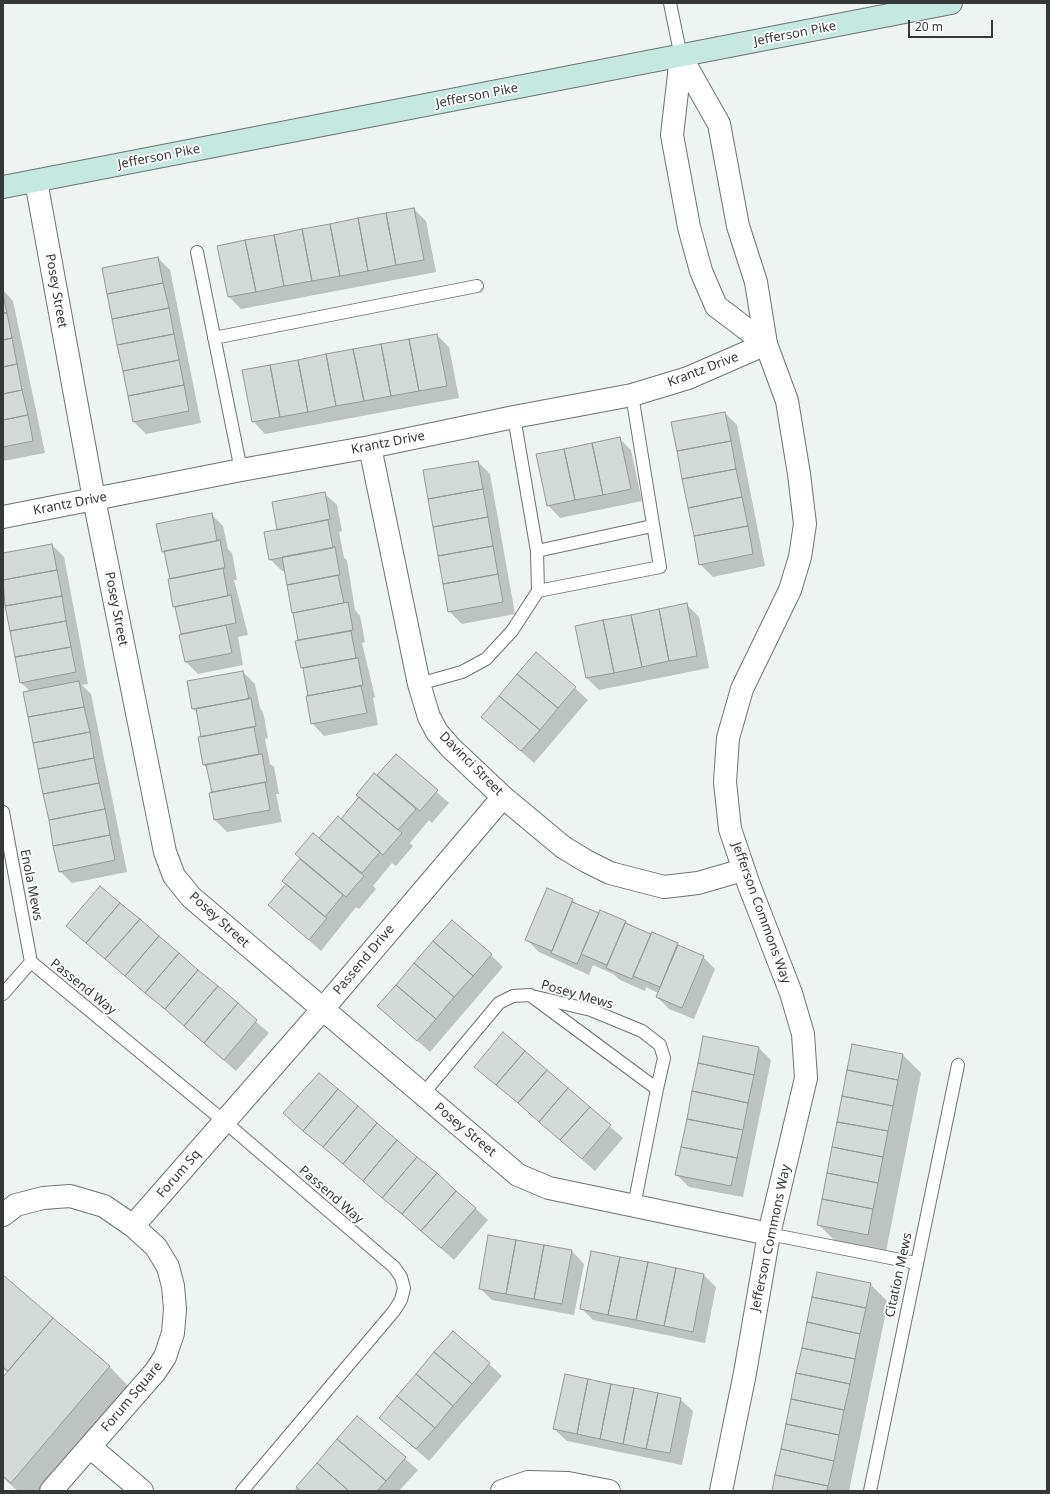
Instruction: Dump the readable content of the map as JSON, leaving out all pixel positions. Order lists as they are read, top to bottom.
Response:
{
  "streets": {
    "main road": ["Jefferson Pike"],
    "street": [
      "Posey Street",
      "Krantz Drive",
      "Davinci Street",
      "Jefferson Commons Way",
      "Passend Drive",
      "Forum Sq",
      "Forum Square"
    ],
    "lane": [
      "Enola Mews",
      "Passend Way",
      "Posey Mews",
      "Citation Mews"
    ]
  },
  "crossings": [
    ["Jefferson Pike", "Posey Street"],
    ["Jefferson Pike", "Jefferson Commons Way"],
    ["Posey Street", "Krantz Drive"],
    ["Posey Street", "Jefferson Commons Way"],
    ["Posey Street", "Passend Drive"],
    ["Posey Street", "Posey Mews"],
    ["Krantz Drive", "Davinci Street"],
    ["Krantz Drive", "Jefferson Commons Way"],
    ["Davinci Street", "Jefferson Commons Way"],
    ["Davinci Street", "Passend Drive"],
    ["Enola Mews", "Passend Way"],
    ["Passend Drive", "Passend Way"],
    ["Passend Drive", "Forum Sq"],
    ["Passend Way", "Forum Sq"],
    ["Forum Sq", "Forum Square"]
  ],
  "scale_bar": "20 m"
}
